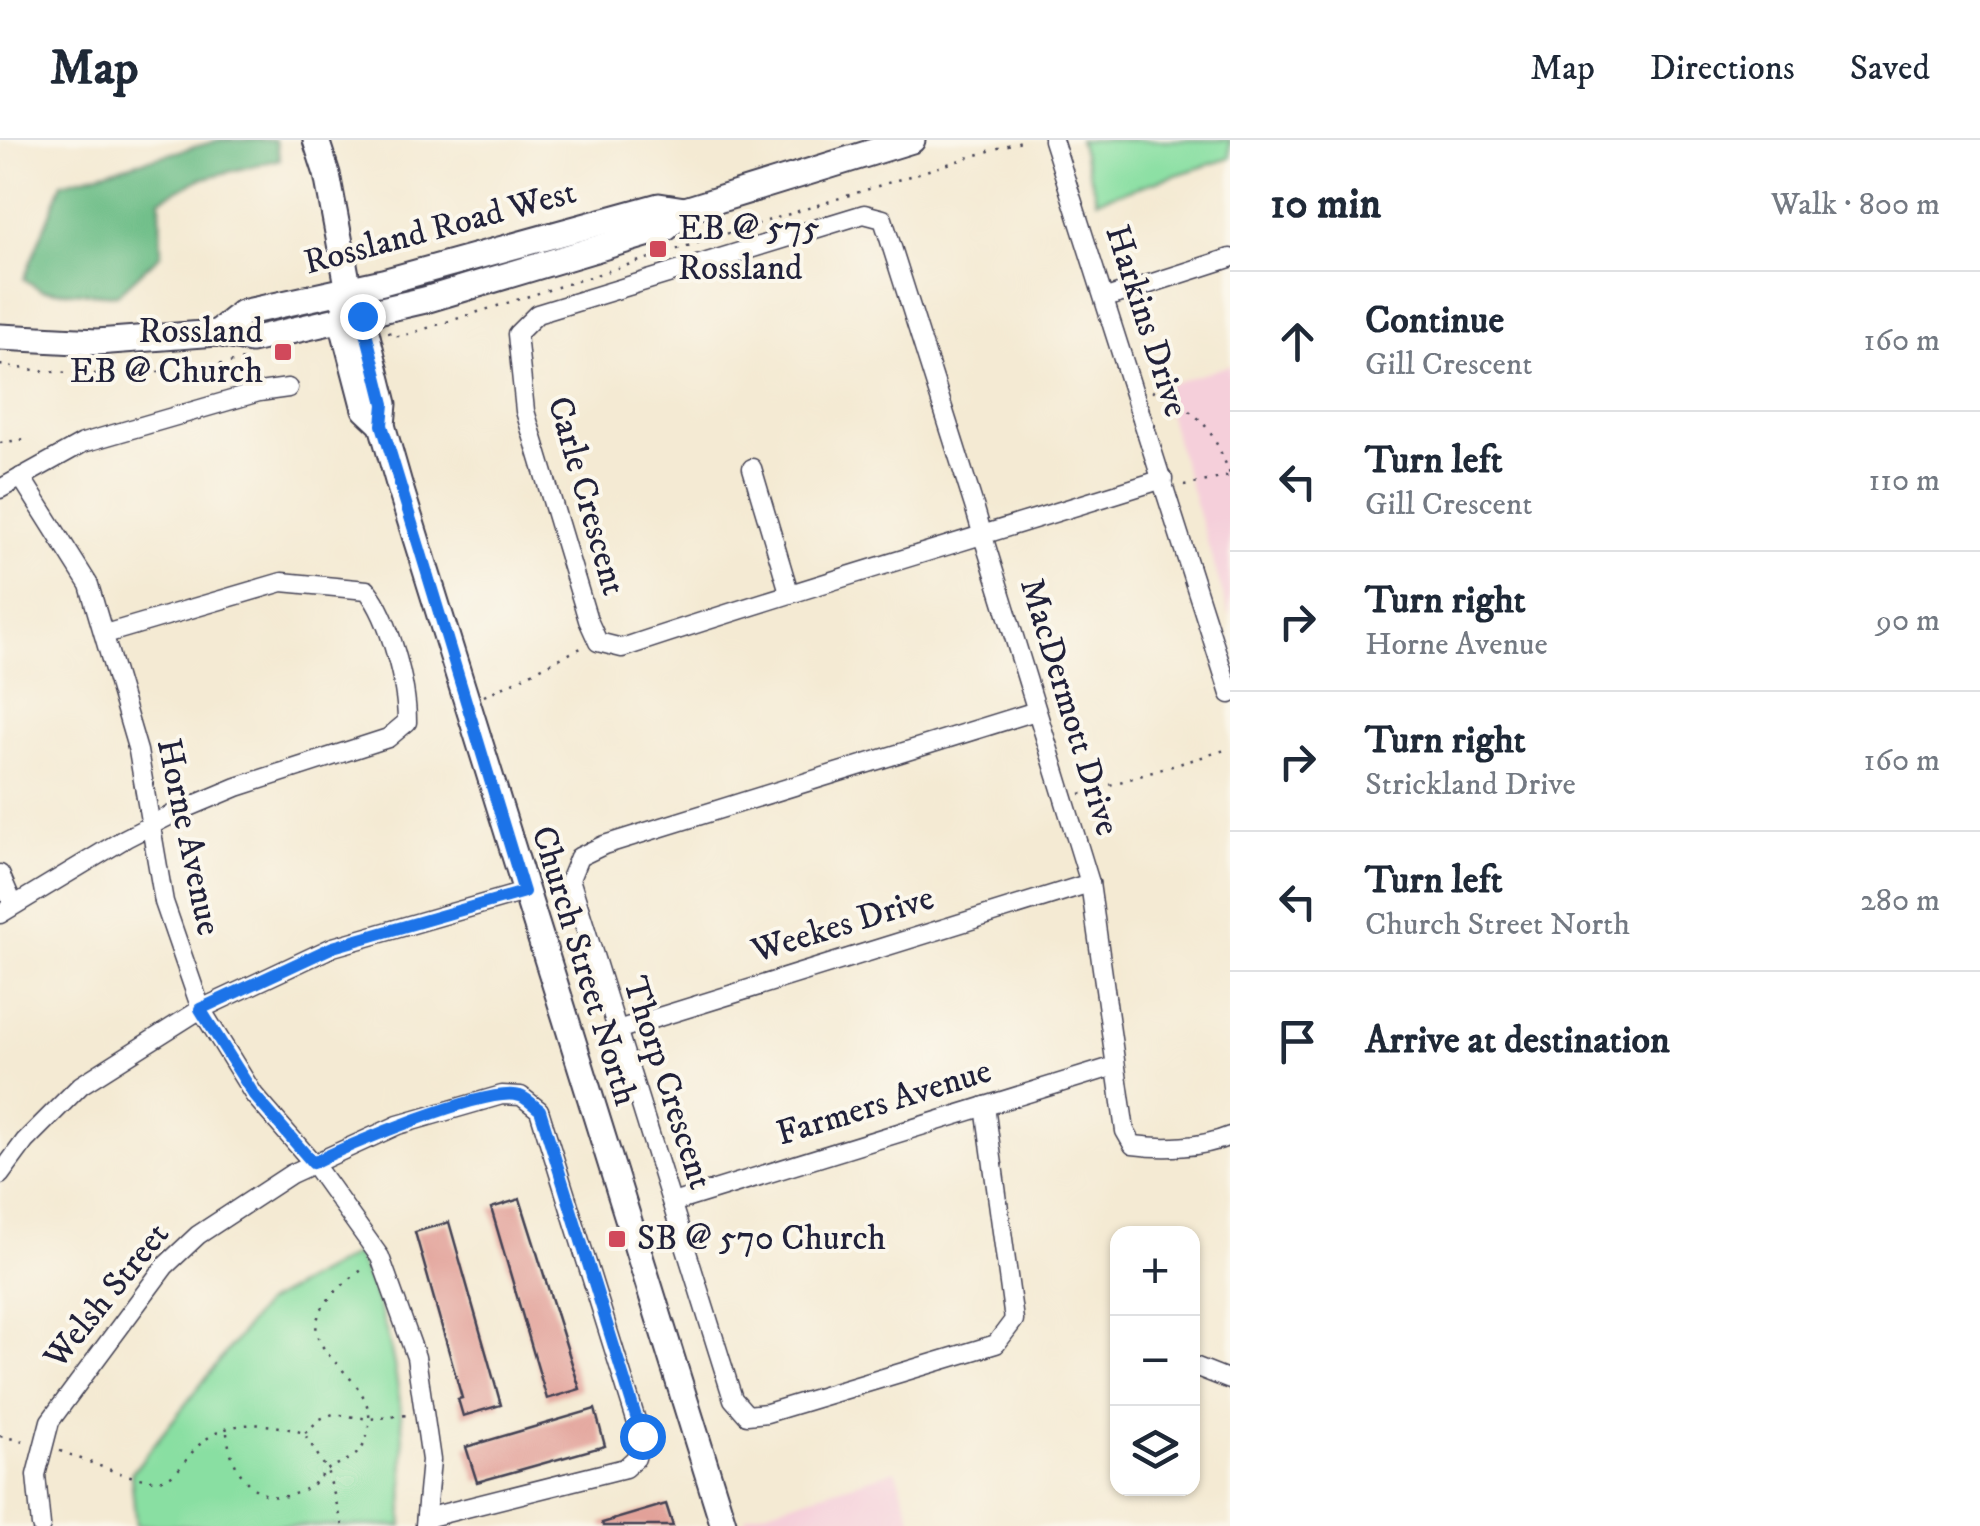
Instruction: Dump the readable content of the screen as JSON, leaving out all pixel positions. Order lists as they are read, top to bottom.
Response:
{
  "streets": {
    "street": [
      "Rossland Road West",
      "Harkins Drive",
      "Carle Crescent",
      "MacDermott Drive",
      "Horne Avenue",
      "Weekes Drive",
      "Church Street North",
      "Thorp Crescent",
      "Farmers Avenue",
      "Welsh Street"
    ]
  },
  "crossings": [
    ["Rossland Road West", "Church Street North"],
    ["Harkins Drive", "Carle Crescent"],
    ["Carle Crescent", "MacDermott Drive"],
    ["MacDermott Drive", "Weekes Drive"],
    ["MacDermott Drive", "Thorp Crescent"],
    ["MacDermott Drive", "Farmers Avenue"],
    ["Horne Avenue", "Welsh Street"],
    ["Weekes Drive", "Thorp Crescent"],
    ["Thorp Crescent", "Farmers Avenue"]
  ],
  "places": {
    "transit": ["EB @ 575 Rossland", "Rossland EB @ Church", "SB @ 570 Church"]
  },
  "page": {
    "header": "Map",
    "nav": ["Map", "Directions", "Saved"],
    "heading": ["10 min", "Walk · 800 m"],
    "list": [
      ["Continue", "Gill Crescent", "160 m"],
      ["Turn left", "Gill Crescent", "110 m"],
      ["Turn right", "Horne Avenue", "90 m"],
      ["Turn right", "Strickland Drive", "160 m"],
      ["Turn left", "Church Street North", "280 m"],
      "Arrive at destination"
    ],
    "map_buttons": ["+", "−"]
  }
}
